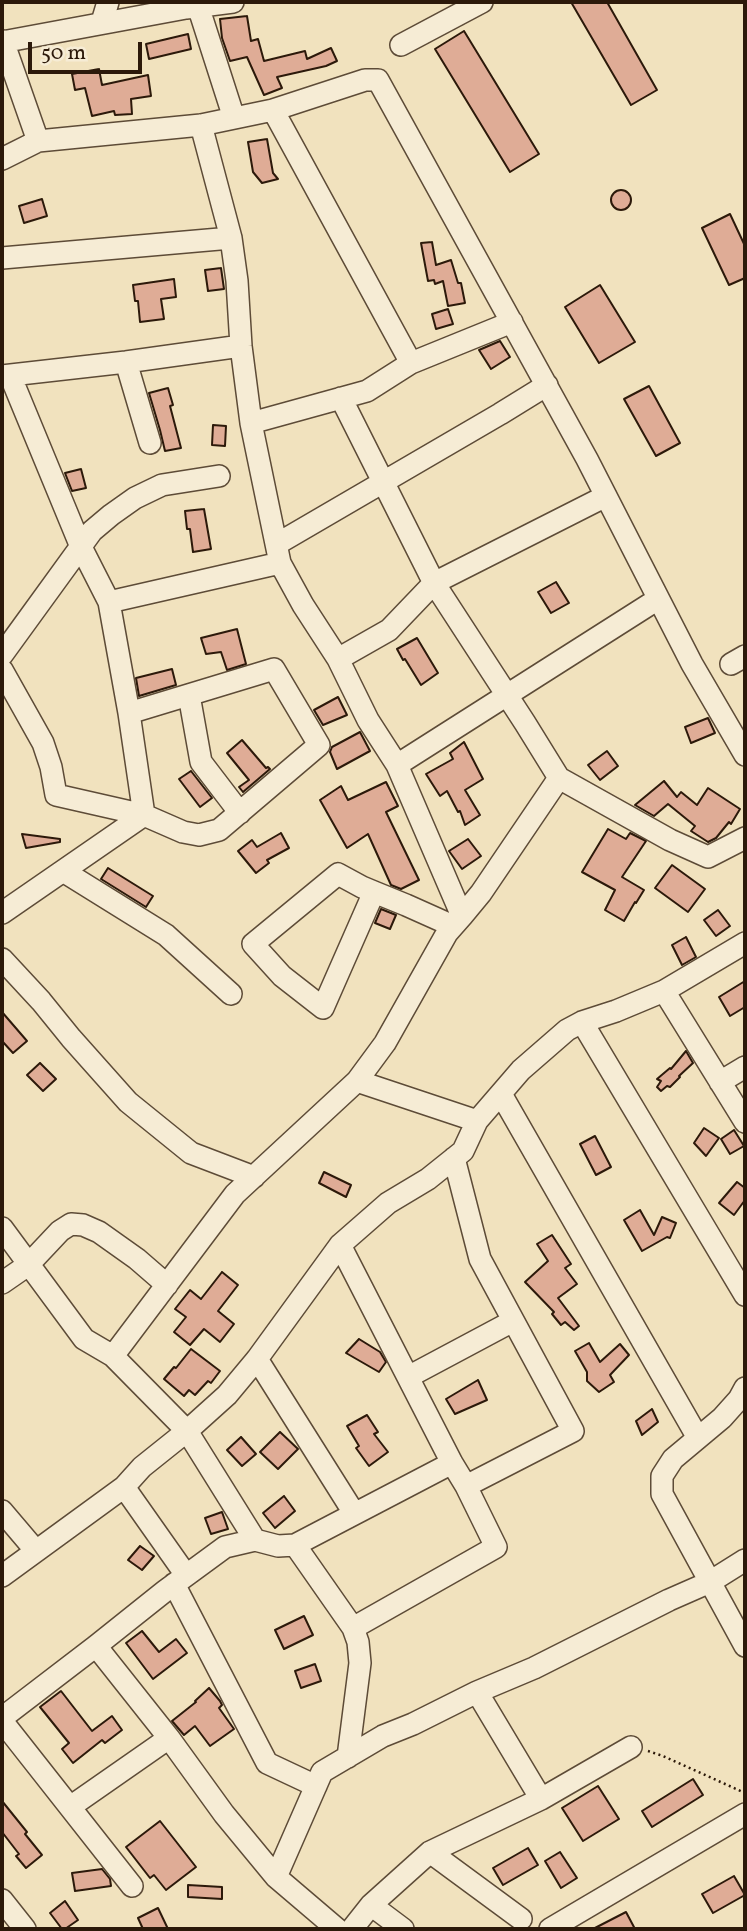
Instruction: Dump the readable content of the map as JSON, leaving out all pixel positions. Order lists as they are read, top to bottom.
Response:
{
  "scale_bar": "50 m"
}
